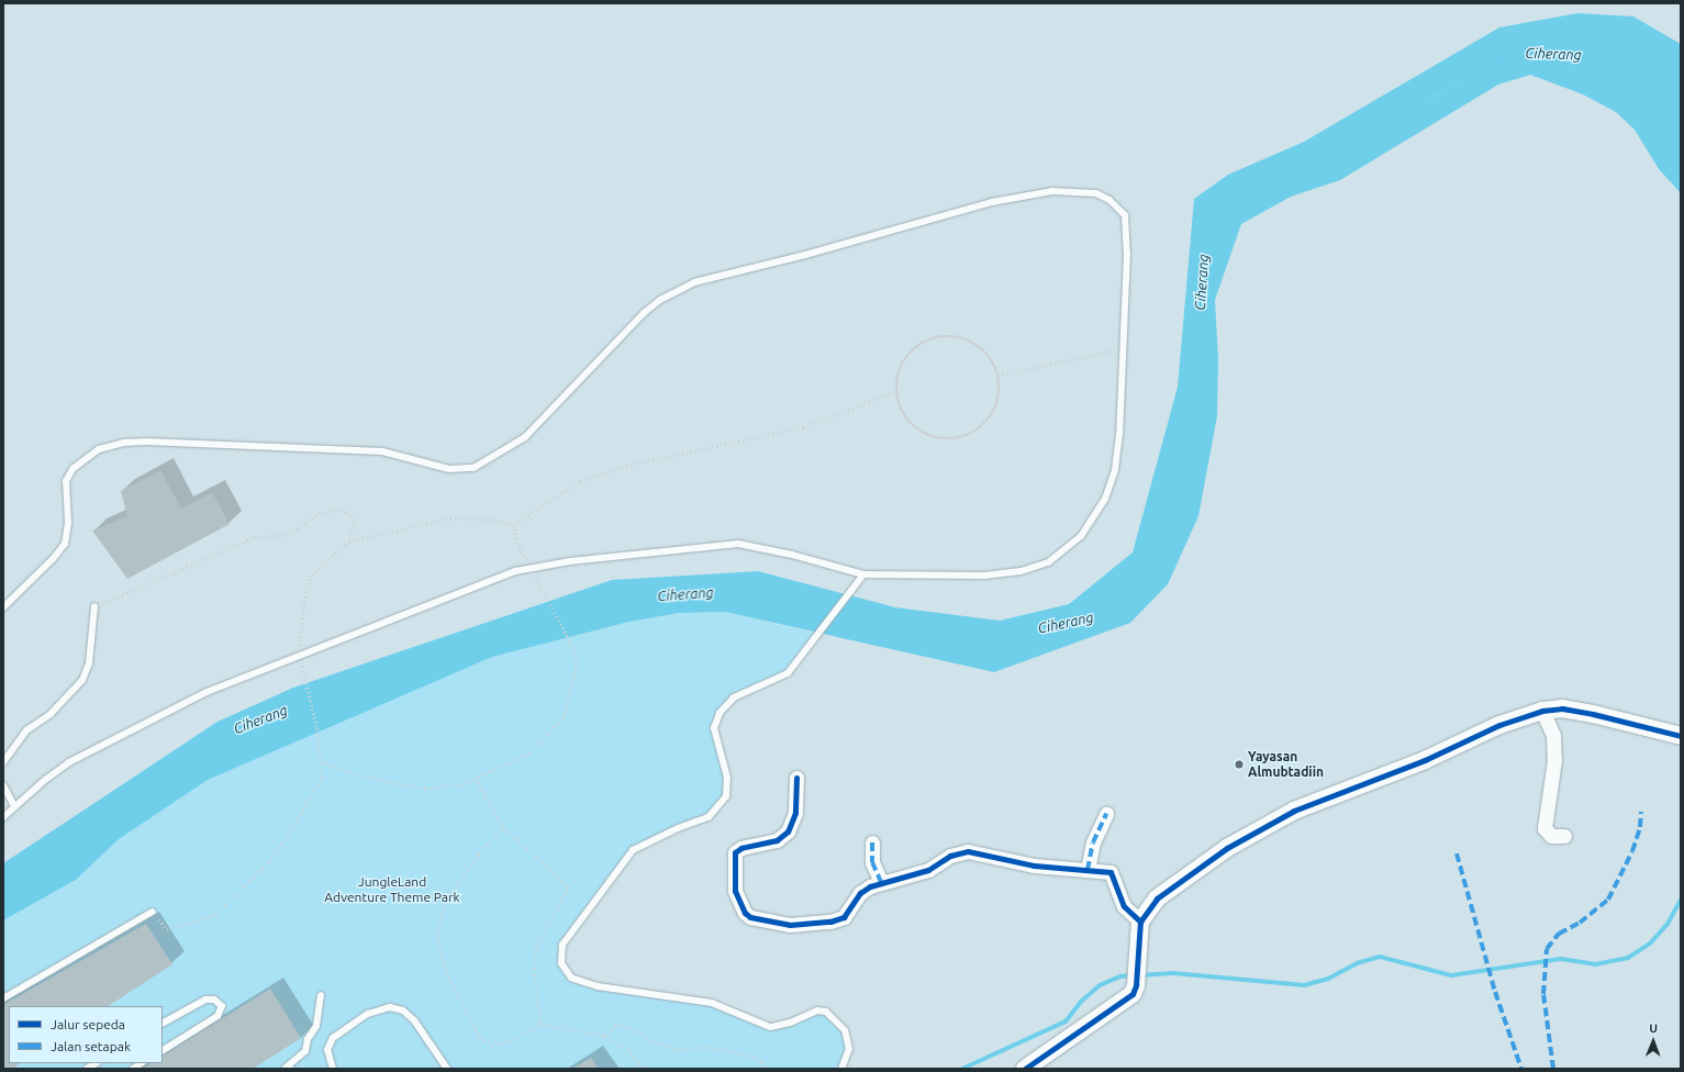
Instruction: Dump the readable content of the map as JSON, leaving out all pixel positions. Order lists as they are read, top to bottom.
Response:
{
  "water": ["Ciherang"],
  "parks": ["JungleLand Adventure Theme Park"],
  "places": ["Yayasan Almubtadiin"],
  "legend": ["Jalur sepeda", "Jalan setapak"],
  "north": "top"
}
